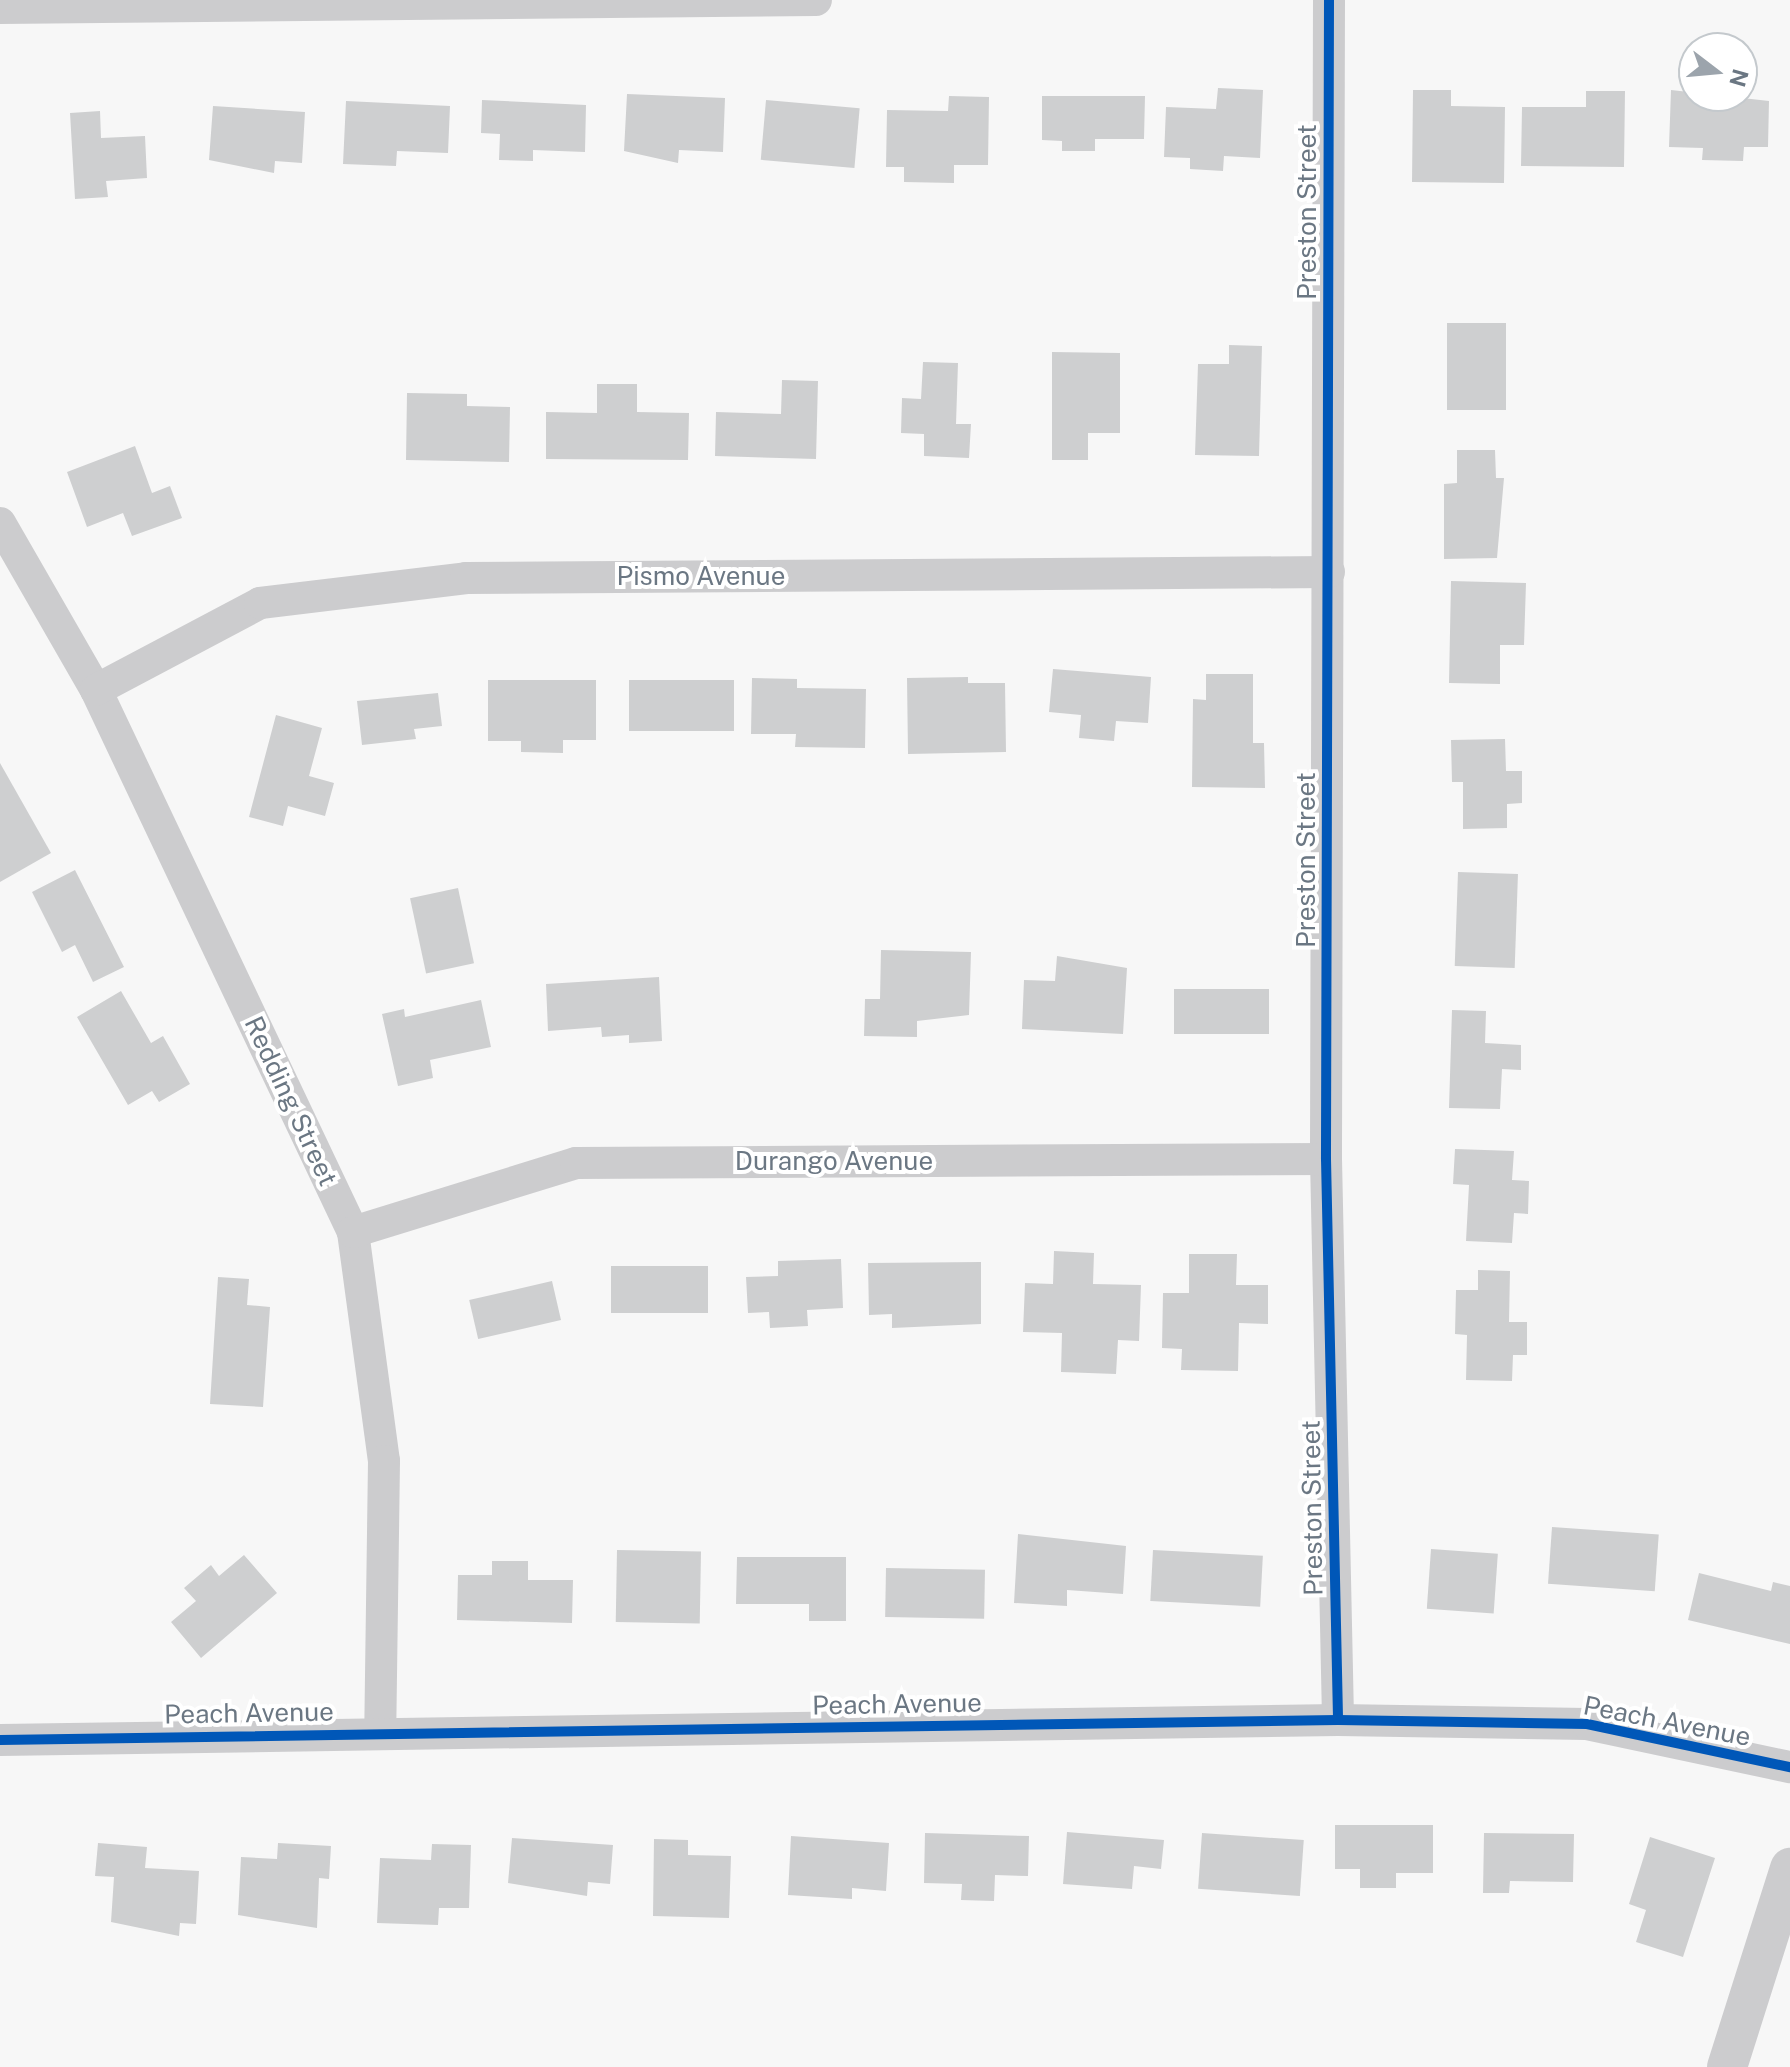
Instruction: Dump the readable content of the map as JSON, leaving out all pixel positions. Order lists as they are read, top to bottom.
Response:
{
  "streets": {
    "street": [
      "Preston Street",
      "Pismo Avenue",
      "Redding Street",
      "Durango Avenue",
      "Peach Avenue"
    ]
  },
  "crossings": [
    ["Preston Street", "Pismo Avenue"],
    ["Preston Street", "Durango Avenue"],
    ["Preston Street", "Peach Avenue"],
    ["Pismo Avenue", "Redding Street"],
    ["Redding Street", "Durango Avenue"],
    ["Redding Street", "Peach Avenue"]
  ],
  "north": "right"
}
